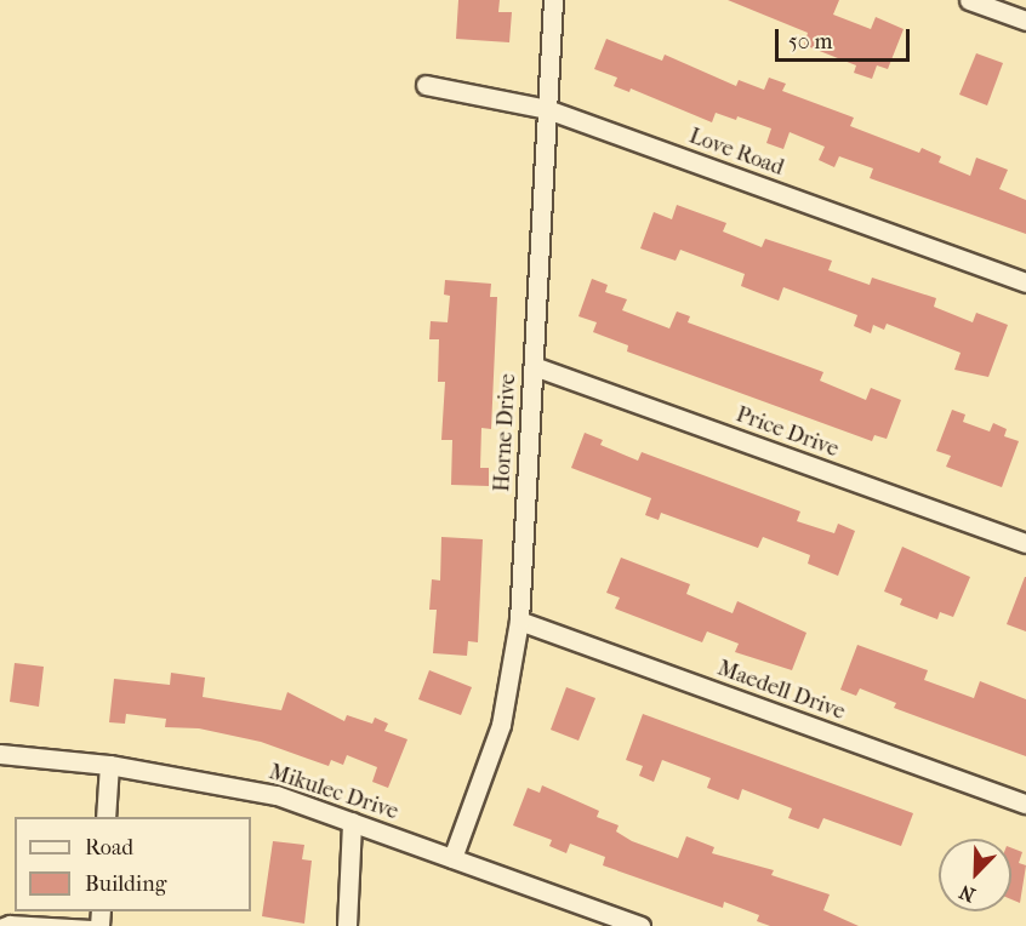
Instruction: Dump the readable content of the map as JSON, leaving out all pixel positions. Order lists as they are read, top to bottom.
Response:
{
  "streets": {
    "street": [
      "Love Road",
      "Horne Drive",
      "Price Drive",
      "Maedell Drive",
      "Mikulec Drive"
    ]
  },
  "crossings": [
    ["Love Road", "Horne Drive"],
    ["Horne Drive", "Price Drive"],
    ["Horne Drive", "Maedell Drive"],
    ["Horne Drive", "Mikulec Drive"]
  ],
  "legend": ["Road", "Building"],
  "scale_bar": "50 m",
  "north": "bottom left"
}
